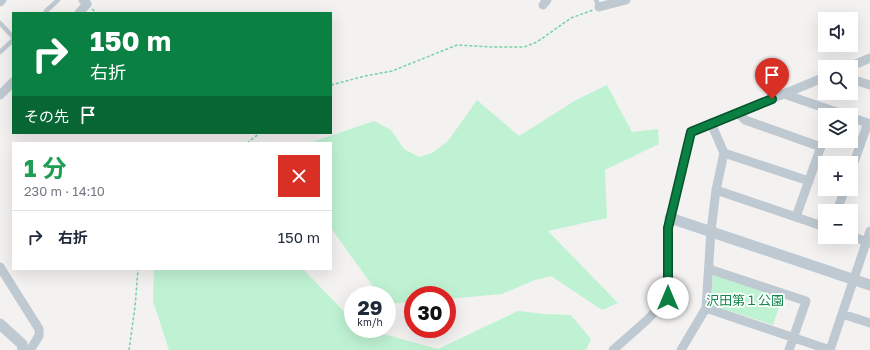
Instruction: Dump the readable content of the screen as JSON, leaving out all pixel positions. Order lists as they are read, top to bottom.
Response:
{
  "parks": ["沢田第１公園"],
  "page": {
    "map_buttons": ["+", "−"],
    "turn": ["150 m", "右折"],
    "then": "その先",
    "heading": ["1 分", "230 m · 14:10"],
    "list": [
      {
        "name": "右折",
        "value": "150 m"
      }
    ],
    "speed": "29 km/h",
    "limit": "30"
  }
}
